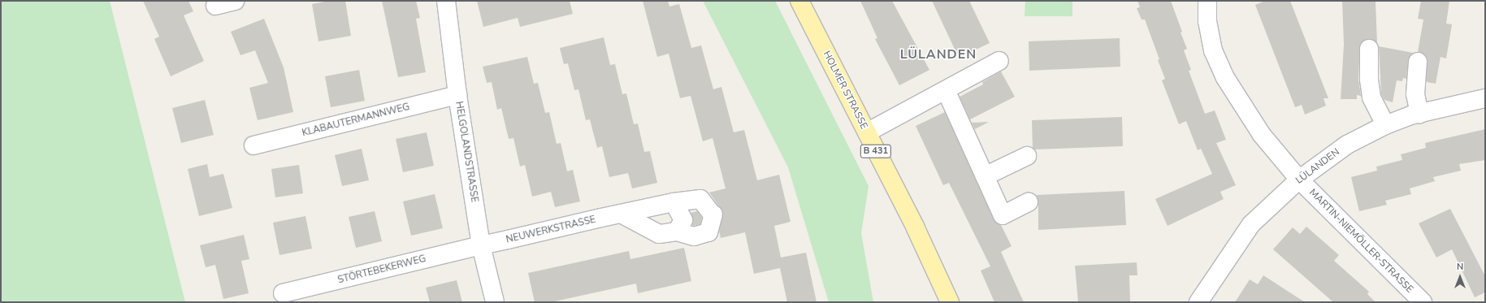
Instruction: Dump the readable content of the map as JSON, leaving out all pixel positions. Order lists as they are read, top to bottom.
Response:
{
  "streets": {
    "main road": ["HOLMER STRASSE", "B 431"],
    "street": [
      "KLABAUTERMANNWEG",
      "HELGOLANDSTRASSE",
      "LÜLANDEN",
      "NEUWERKSTRASSE",
      "MARTIN-NIEMÖLLER-STRASSE",
      "STÖRTEBEKERWEG"
    ]
  },
  "crossings": [
    ["KLABAUTERMANNWEG", "HELGOLANDSTRASSE"],
    ["HELGOLANDSTRASSE", "NEUWERKSTRASSE"],
    ["HELGOLANDSTRASSE", "STÖRTEBEKERWEG"],
    ["LÜLANDEN", "MARTIN-NIEMÖLLER-STRASSE"],
    ["NEUWERKSTRASSE", "STÖRTEBEKERWEG"]
  ],
  "districts": ["LÜLANDEN"],
  "north": "top"
}
